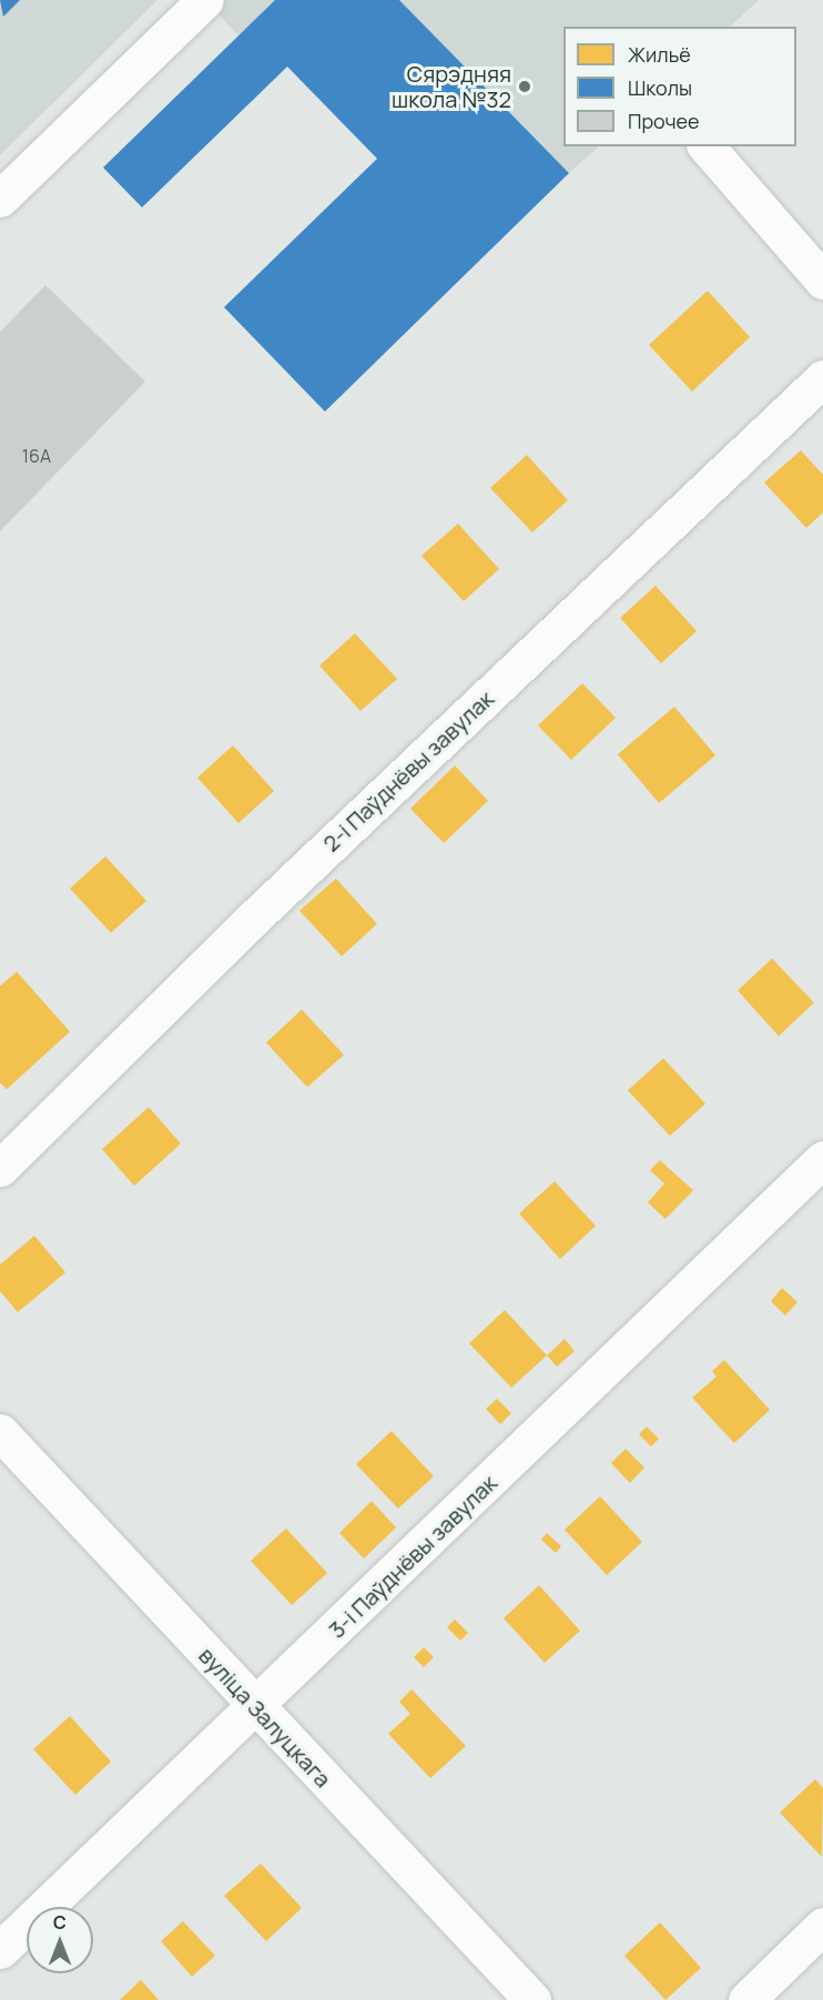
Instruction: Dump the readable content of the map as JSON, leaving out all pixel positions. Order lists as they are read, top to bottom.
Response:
{
  "streets": {
    "street": ["2-і Паўднёвы завулак", "3-і Паўднёвы завулак", "вуліца Залуцкага"]
  },
  "crossings": [
    ["3-і Паўднёвы завулак", "вуліца Залуцкага"]
  ],
  "places": ["Сярэдняя школа №32"],
  "house_numbers": ["16А"],
  "legend": ["Жильё", "Школы", "Прочее"],
  "north": "top"
}
